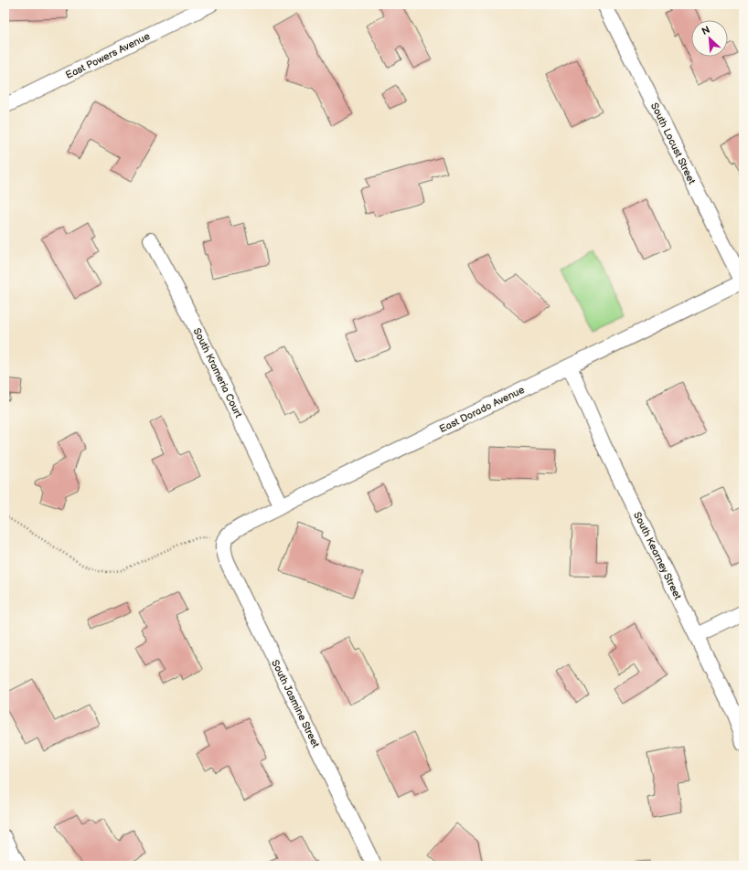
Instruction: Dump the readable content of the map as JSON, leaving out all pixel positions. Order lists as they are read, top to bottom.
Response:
{
  "streets": {
    "street": [
      "East Powers Avenue",
      "South Locust Street",
      "South Krameria Court",
      "East Dorado Avenue",
      "South Kearney Street",
      "South Jasmine Street"
    ]
  },
  "crossings": [
    ["South Locust Street", "East Dorado Avenue"],
    ["South Krameria Court", "East Dorado Avenue"],
    ["East Dorado Avenue", "South Kearney Street"],
    ["East Dorado Avenue", "South Jasmine Street"]
  ],
  "north": "top left"
}
